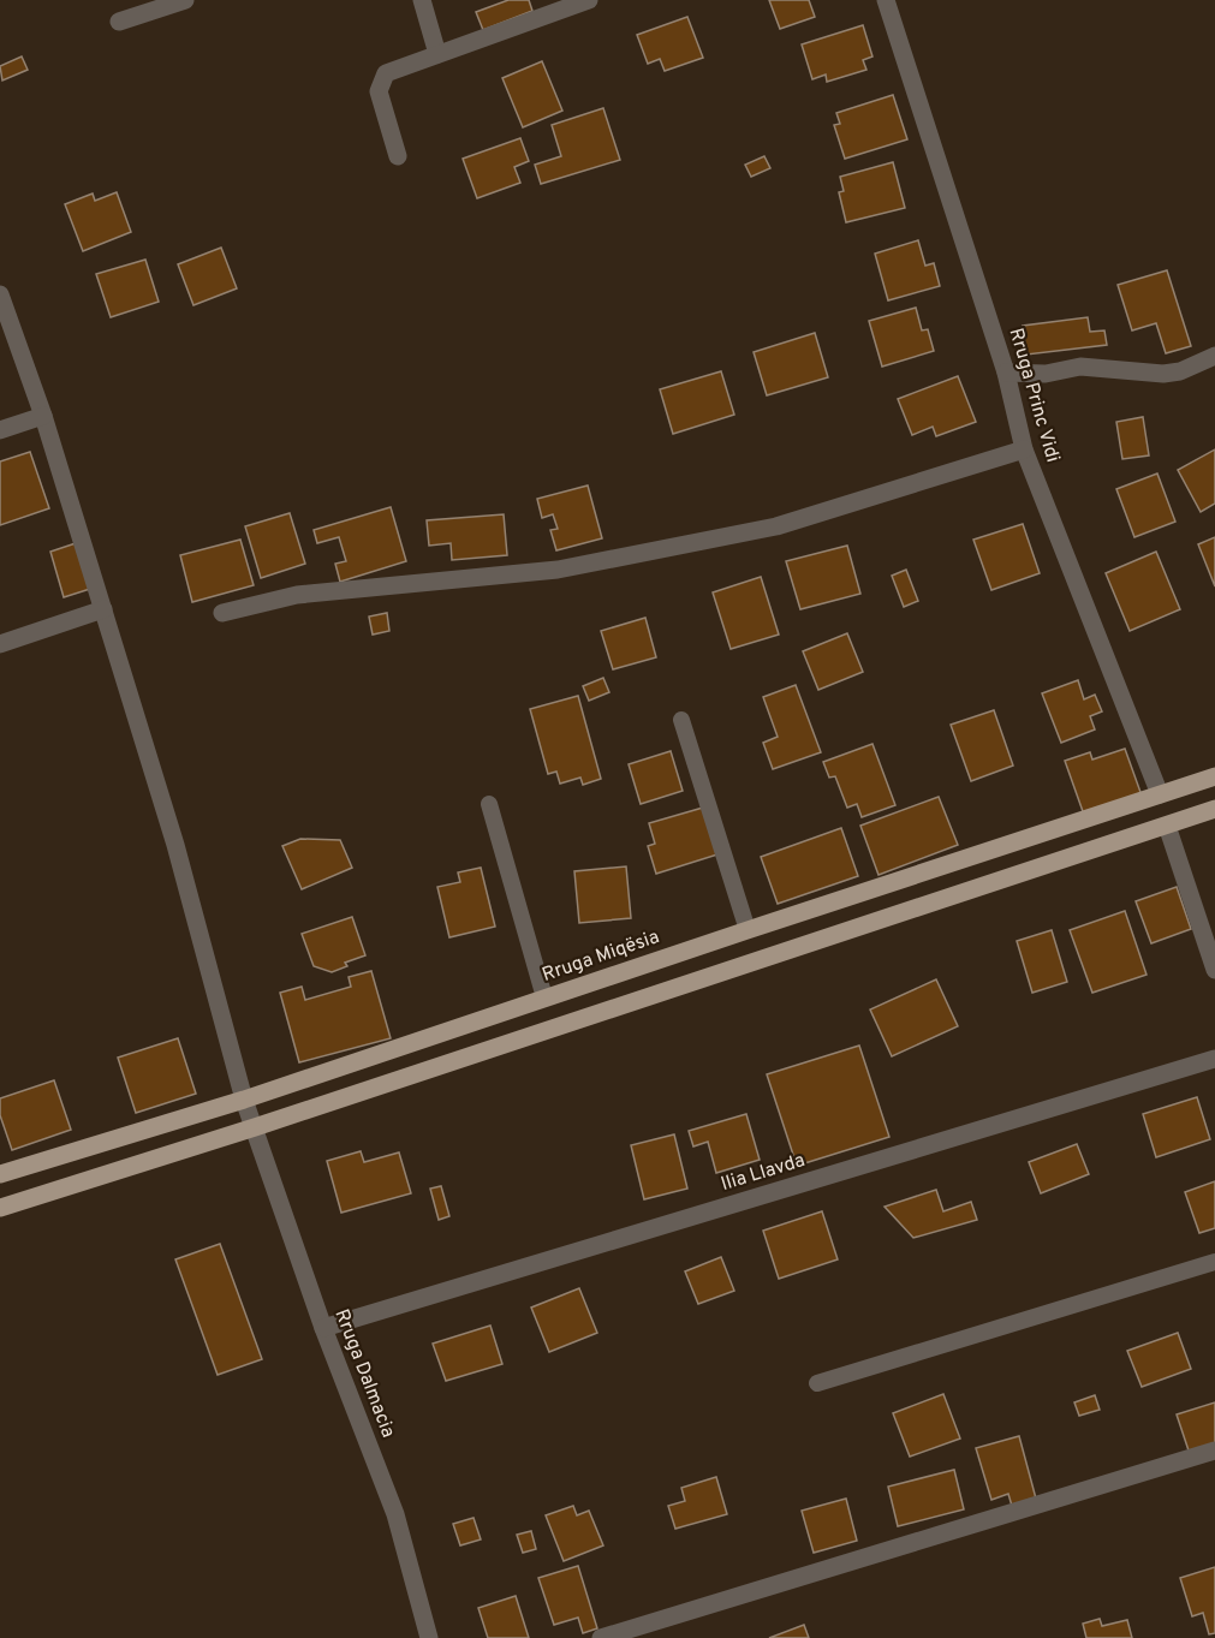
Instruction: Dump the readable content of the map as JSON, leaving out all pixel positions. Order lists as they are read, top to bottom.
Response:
{
  "streets": {
    "main road": ["Rruga Miqësia"],
    "street": ["Rruga Princ Vidi", "Ilia Llavda", "Rruga Dalmacia"]
  },
  "crossings": [
    ["Rruga Princ Vidi", "Rruga Miqësia"],
    ["Rruga Miqësia", "Rruga Dalmacia"],
    ["Ilia Llavda", "Rruga Dalmacia"]
  ]
}
